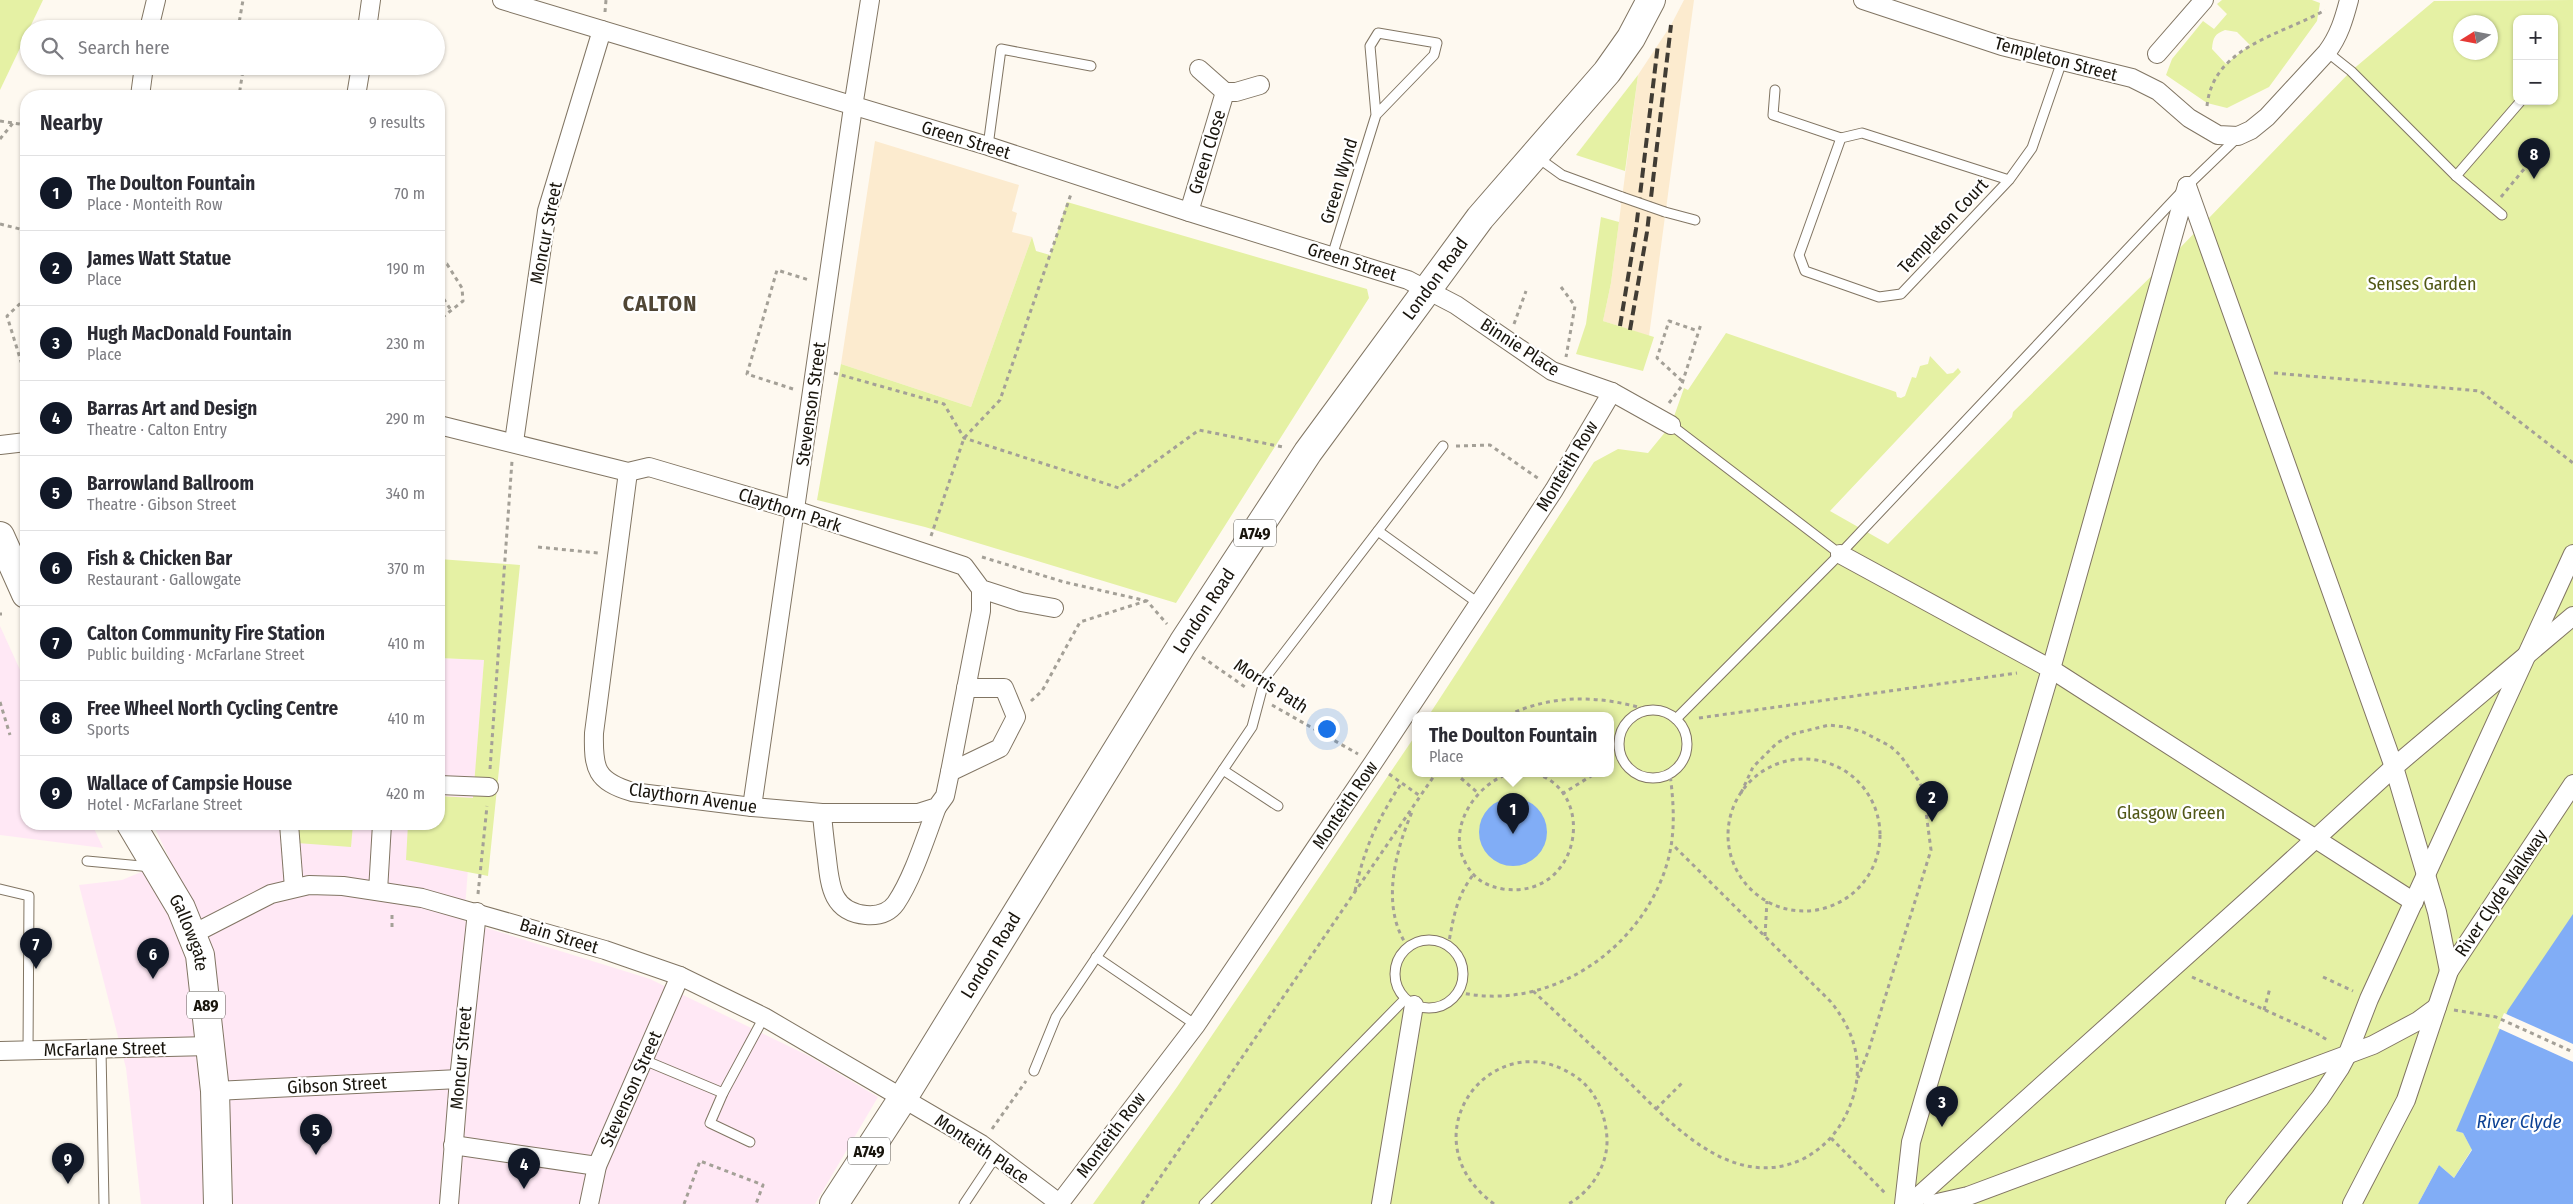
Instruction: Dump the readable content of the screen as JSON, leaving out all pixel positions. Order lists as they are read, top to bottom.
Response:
{
  "streets": {
    "main road": [
      "London Road",
      "A749",
      "Gallowgate",
      "A89"
    ],
    "street": [
      "Templeton Street",
      "Green Street",
      "Green Close",
      "Moncur Street",
      "Binnie Place",
      "Stevenson Street",
      "Monteith Row",
      "Claythorn Park",
      "Claythorn Avenue",
      "River Clyde Walkway",
      "Bain Street",
      "McFarlane Street",
      "Gibson Street",
      "Monteith Place"
    ],
    "lane": ["Green Wynd", "Templeton Court"],
    "path": ["Morris Path"]
  },
  "crossings": [
    ["Templeton Street", "Templeton Court"],
    ["Green Street", "Green Close"],
    ["Green Street", "Green Wynd"],
    ["Green Street", "Moncur Street"],
    ["Green Street", "London Road"],
    ["Green Street", "Binnie Place"],
    ["Green Street", "Stevenson Street"],
    ["Moncur Street", "Claythorn Park"],
    ["Moncur Street", "Bain Street"],
    ["Moncur Street", "Gibson Street"],
    ["London Road", "Binnie Place"],
    ["London Road", "Morris Path"],
    ["London Road", "Bain Street"],
    ["London Road", "Monteith Place"],
    ["Binnie Place", "Monteith Row"],
    ["Stevenson Street", "Claythorn Park"],
    ["Stevenson Street", "Claythorn Avenue"],
    ["Stevenson Street", "Bain Street"],
    ["Monteith Row", "Morris Path"],
    ["Monteith Row", "Monteith Place"],
    ["Claythorn Park", "Claythorn Avenue"],
    ["Gallowgate", "Bain Street"],
    ["Gallowgate", "McFarlane Street"],
    ["Gallowgate", "Gibson Street"],
    ["Bain Street", "Monteith Place"]
  ],
  "districts": ["CALTON"],
  "water": ["River Clyde"],
  "parks": ["Senses Garden", "Glasgow Green"],
  "north": "left",
  "page": {
    "map_buttons": ["+", "−"],
    "search": "Search here",
    "heading": ["Nearby", "9 results"],
    "pins": [
      "8",
      "2",
      "1",
      "7",
      "6",
      "3",
      "5",
      "9",
      "4"
    ],
    "list": [
      {
        "mark": "1",
        "name": "The Doulton Fountain",
        "note": "Place · Monteith Row",
        "value": "70 m"
      },
      {
        "mark": "2",
        "name": "James Watt Statue",
        "note": "Place",
        "value": "190 m"
      },
      {
        "mark": "3",
        "name": "Hugh MacDonald Fountain",
        "note": "Place",
        "value": "230 m"
      },
      {
        "mark": "4",
        "name": "Barras Art and Design",
        "note": "Theatre · Calton Entry",
        "value": "290 m"
      },
      {
        "mark": "5",
        "name": "Barrowland Ballroom",
        "note": "Theatre · Gibson Street",
        "value": "340 m"
      },
      {
        "mark": "6",
        "name": "Fish & Chicken Bar",
        "note": "Restaurant · Gallowgate",
        "value": "370 m"
      },
      {
        "mark": "7",
        "name": "Calton Community Fire Station",
        "note": "Public building · McFarlane Street",
        "value": "410 m"
      },
      {
        "mark": "8",
        "name": "Free Wheel North Cycling Centre",
        "note": "Sports",
        "value": "410 m"
      },
      {
        "mark": "9",
        "name": "Wallace of Campsie House",
        "note": "Hotel · McFarlane Street",
        "value": "420 m"
      }
    ],
    "popup": ["The Doulton Fountain", "Place"]
  }
}
